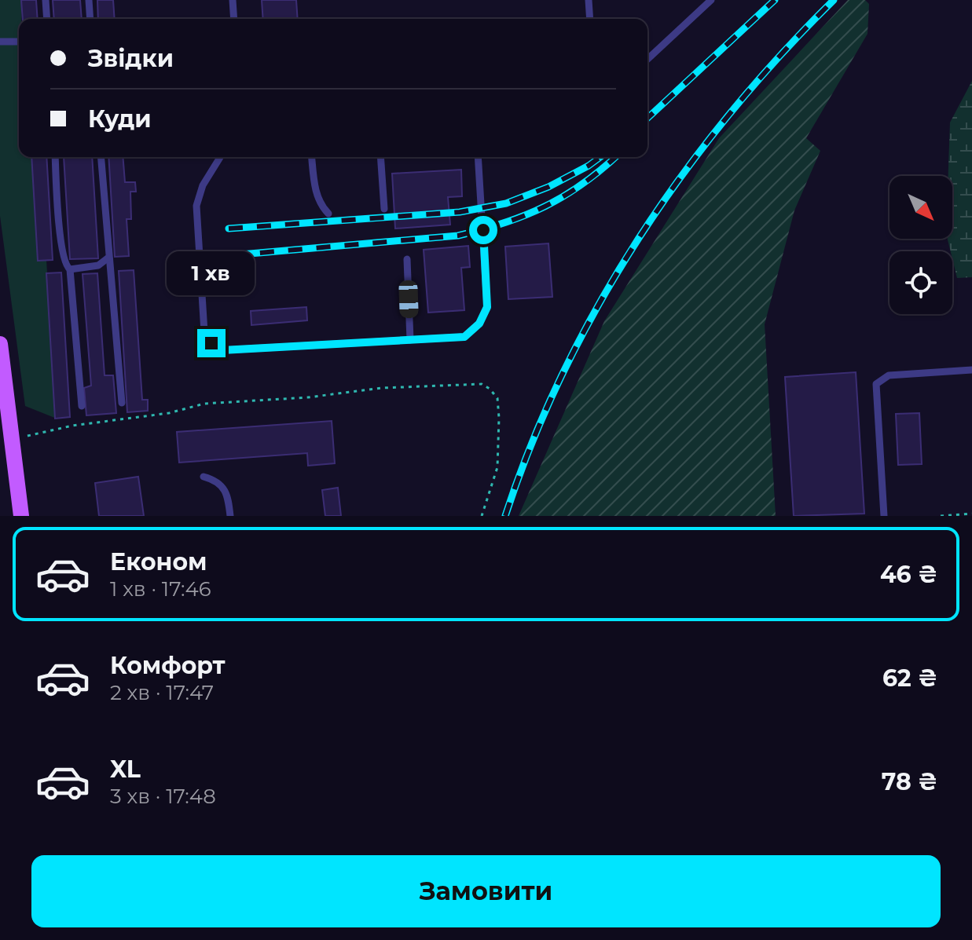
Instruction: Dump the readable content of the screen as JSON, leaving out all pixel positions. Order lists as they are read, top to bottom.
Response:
{
  "north": "bottom right",
  "page": {
    "banner": ["Звідки", "Куди"],
    "bubble": "1 хв",
    "list": [
      {
        "name": "Економ",
        "note": "1 хв · 17:46",
        "value": "46 ₴"
      },
      {
        "name": "Комфорт",
        "note": "2 хв · 17:47",
        "value": "62 ₴"
      },
      {
        "name": "XL",
        "note": "3 хв · 17:48",
        "value": "78 ₴"
      }
    ],
    "buttons": "Замовити"
  }
}
